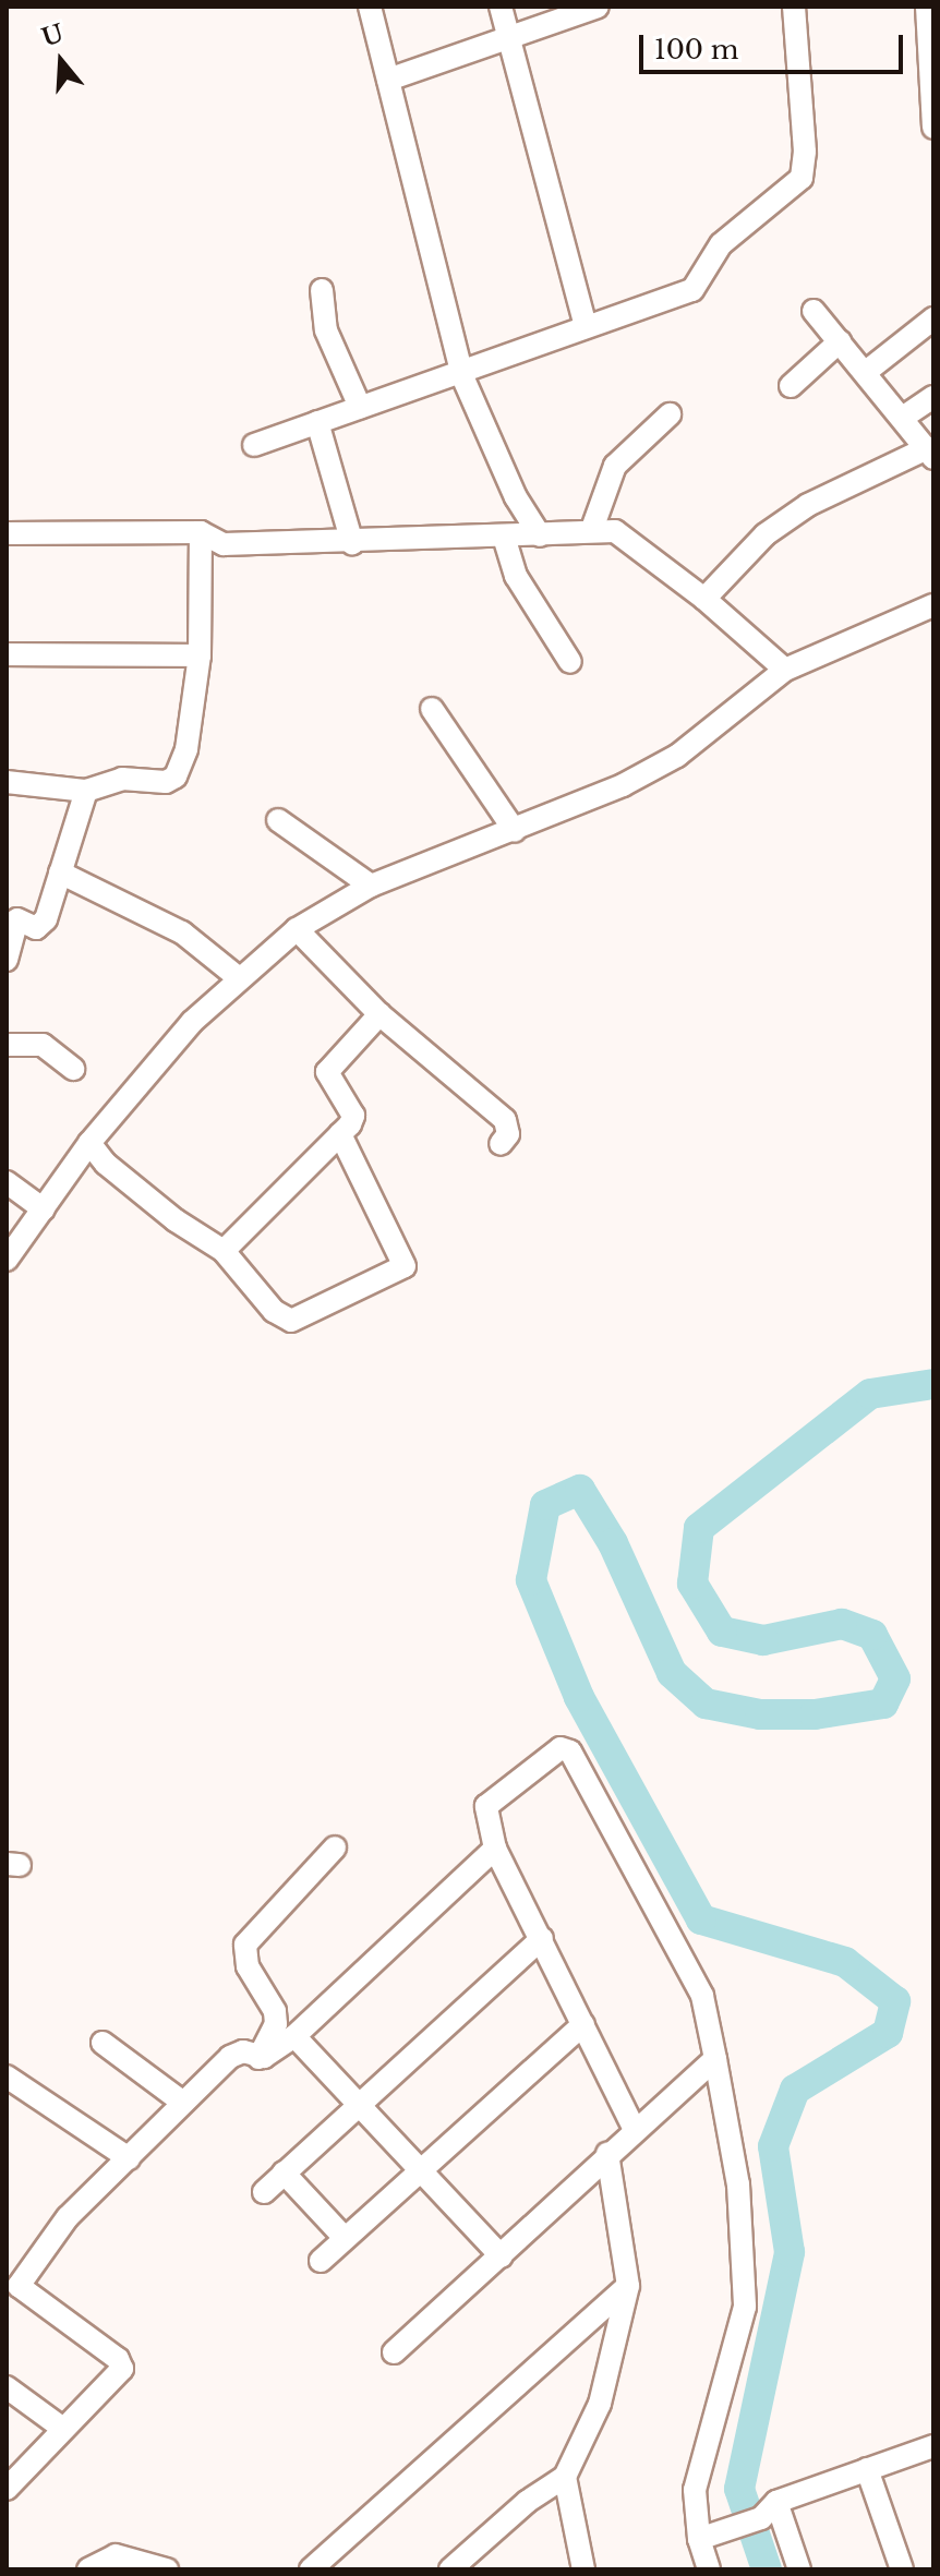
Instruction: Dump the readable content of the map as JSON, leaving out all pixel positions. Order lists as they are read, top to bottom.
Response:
{
  "scale_bar": "100 m",
  "north": "top"
}
